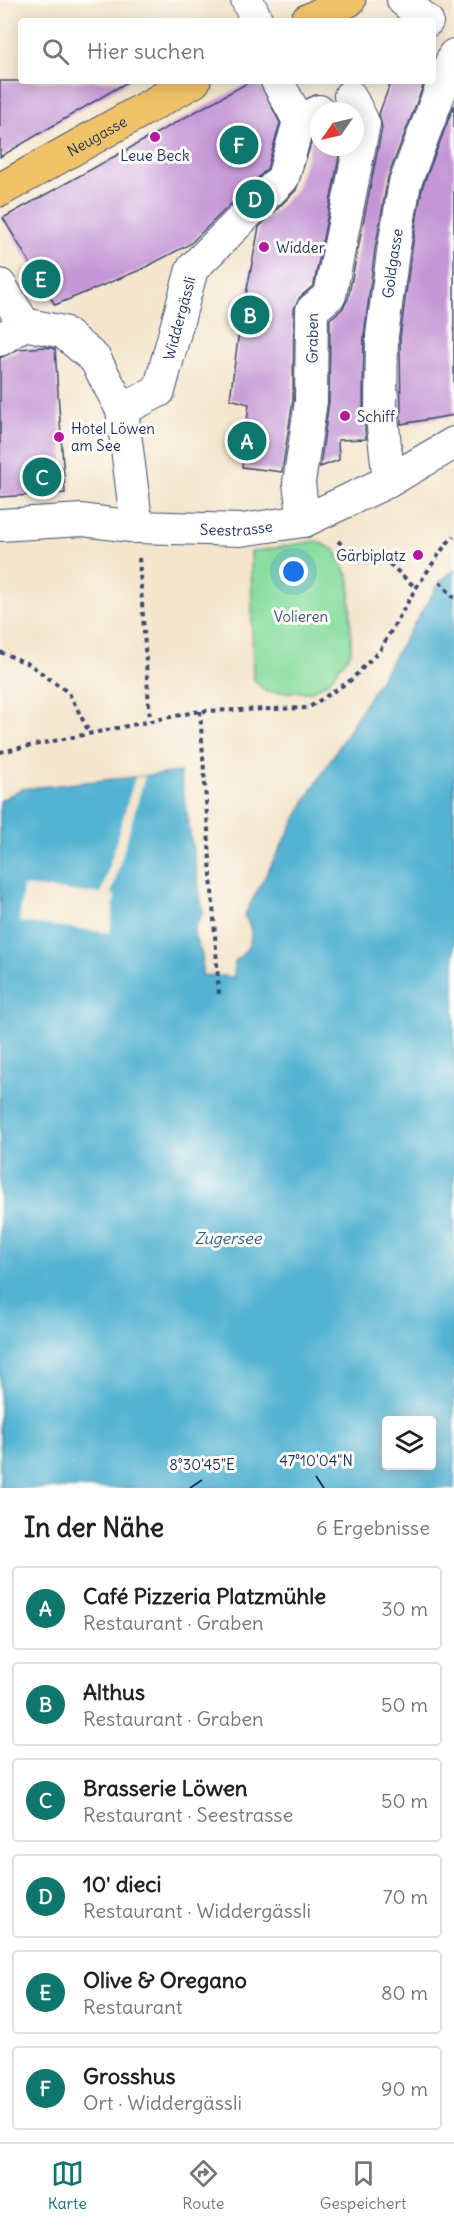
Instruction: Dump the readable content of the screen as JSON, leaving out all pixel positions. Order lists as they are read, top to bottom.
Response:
{
  "streets": {
    "main road": ["Neugasse"],
    "street": [
      "Goldgasse",
      "Widdergässli",
      "Graben",
      "Seestrasse"
    ]
  },
  "crossings": [
    ["Goldgasse", "Seestrasse"],
    ["Graben", "Seestrasse"]
  ],
  "water": ["Zugersee"],
  "parks": ["Volieren"],
  "places": [
    "Leue Beck",
    "Widder",
    "Schiff",
    "Hotel Löwen am See",
    "Gärbiplatz"
  ],
  "north": "bottom left",
  "page": {
    "search": "Hier suchen",
    "pins": [
      "F",
      "D",
      "E",
      "B",
      "A",
      "C"
    ],
    "heading": ["In der Nähe", "6 Ergebnisse"],
    "list": [
      {
        "mark": "A",
        "name": "Café Pizzeria Platzmühle",
        "note": "Restaurant · Graben",
        "value": "30 m"
      },
      {
        "mark": "B",
        "name": "Althus",
        "note": "Restaurant · Graben",
        "value": "50 m"
      },
      {
        "mark": "C",
        "name": "Brasserie Löwen",
        "note": "Restaurant · Seestrasse",
        "value": "50 m"
      },
      {
        "mark": "D",
        "name": "10' dieci",
        "note": "Restaurant · Widdergässli",
        "value": "70 m"
      },
      {
        "mark": "E",
        "name": "Olive & Oregano",
        "note": "Restaurant",
        "value": "80 m"
      },
      {
        "mark": "F",
        "name": "Grosshus",
        "note": "Ort · Widdergässli",
        "value": "90 m"
      }
    ],
    "nav": ["Karte", "Route", "Gespeichert"]
  },
  "coordinates": ["47°10'04\"N", "8°30'45\"E"]
}
